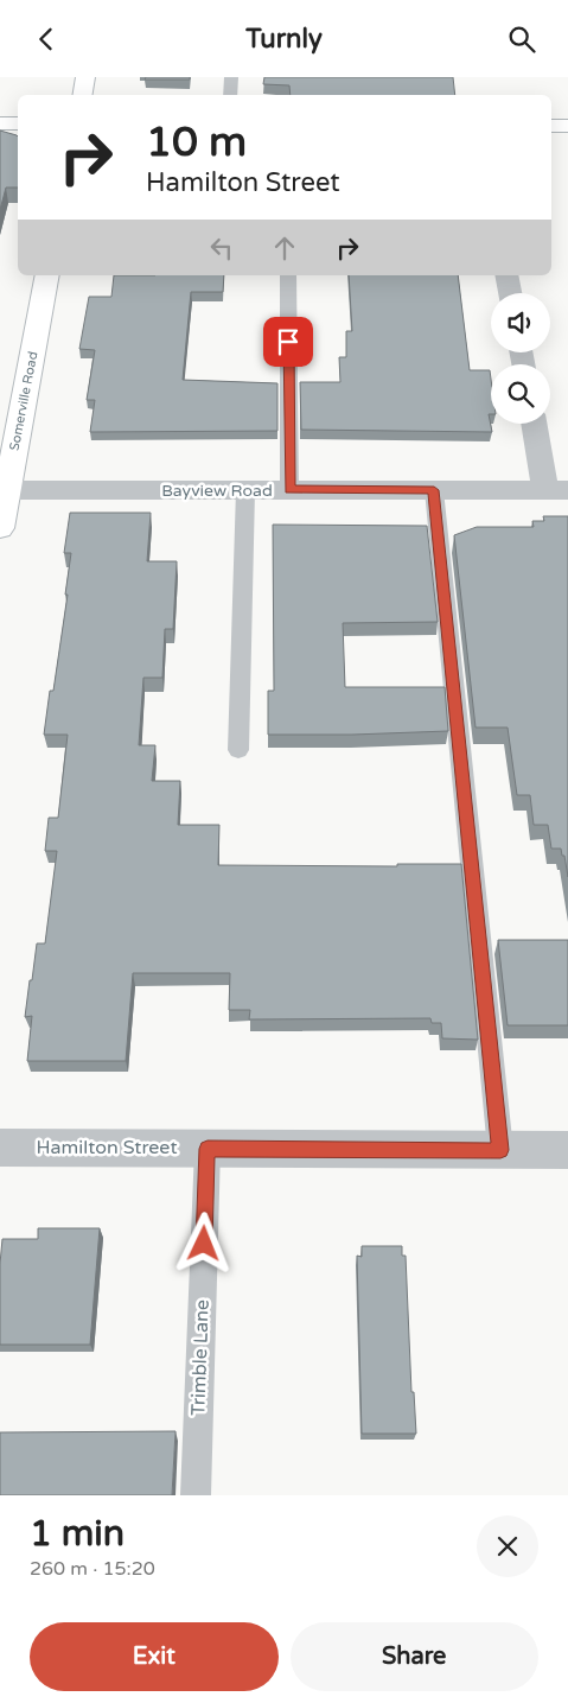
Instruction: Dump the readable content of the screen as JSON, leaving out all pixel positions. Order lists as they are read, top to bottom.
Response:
{
  "streets": {
    "main road": ["Somerville Road"],
    "street": ["Bayview Road", "Hamilton Street"],
    "lane": ["Trimble Lane"]
  },
  "crossings": [
    ["Somerville Road", "Bayview Road"],
    ["Hamilton Street", "Trimble Lane"]
  ],
  "page": {
    "header": "Turnly",
    "turn": ["10 m", "Hamilton Street"],
    "heading": ["1 min", "260 m · 15:20"],
    "buttons": ["Exit", "Share"]
  }
}
